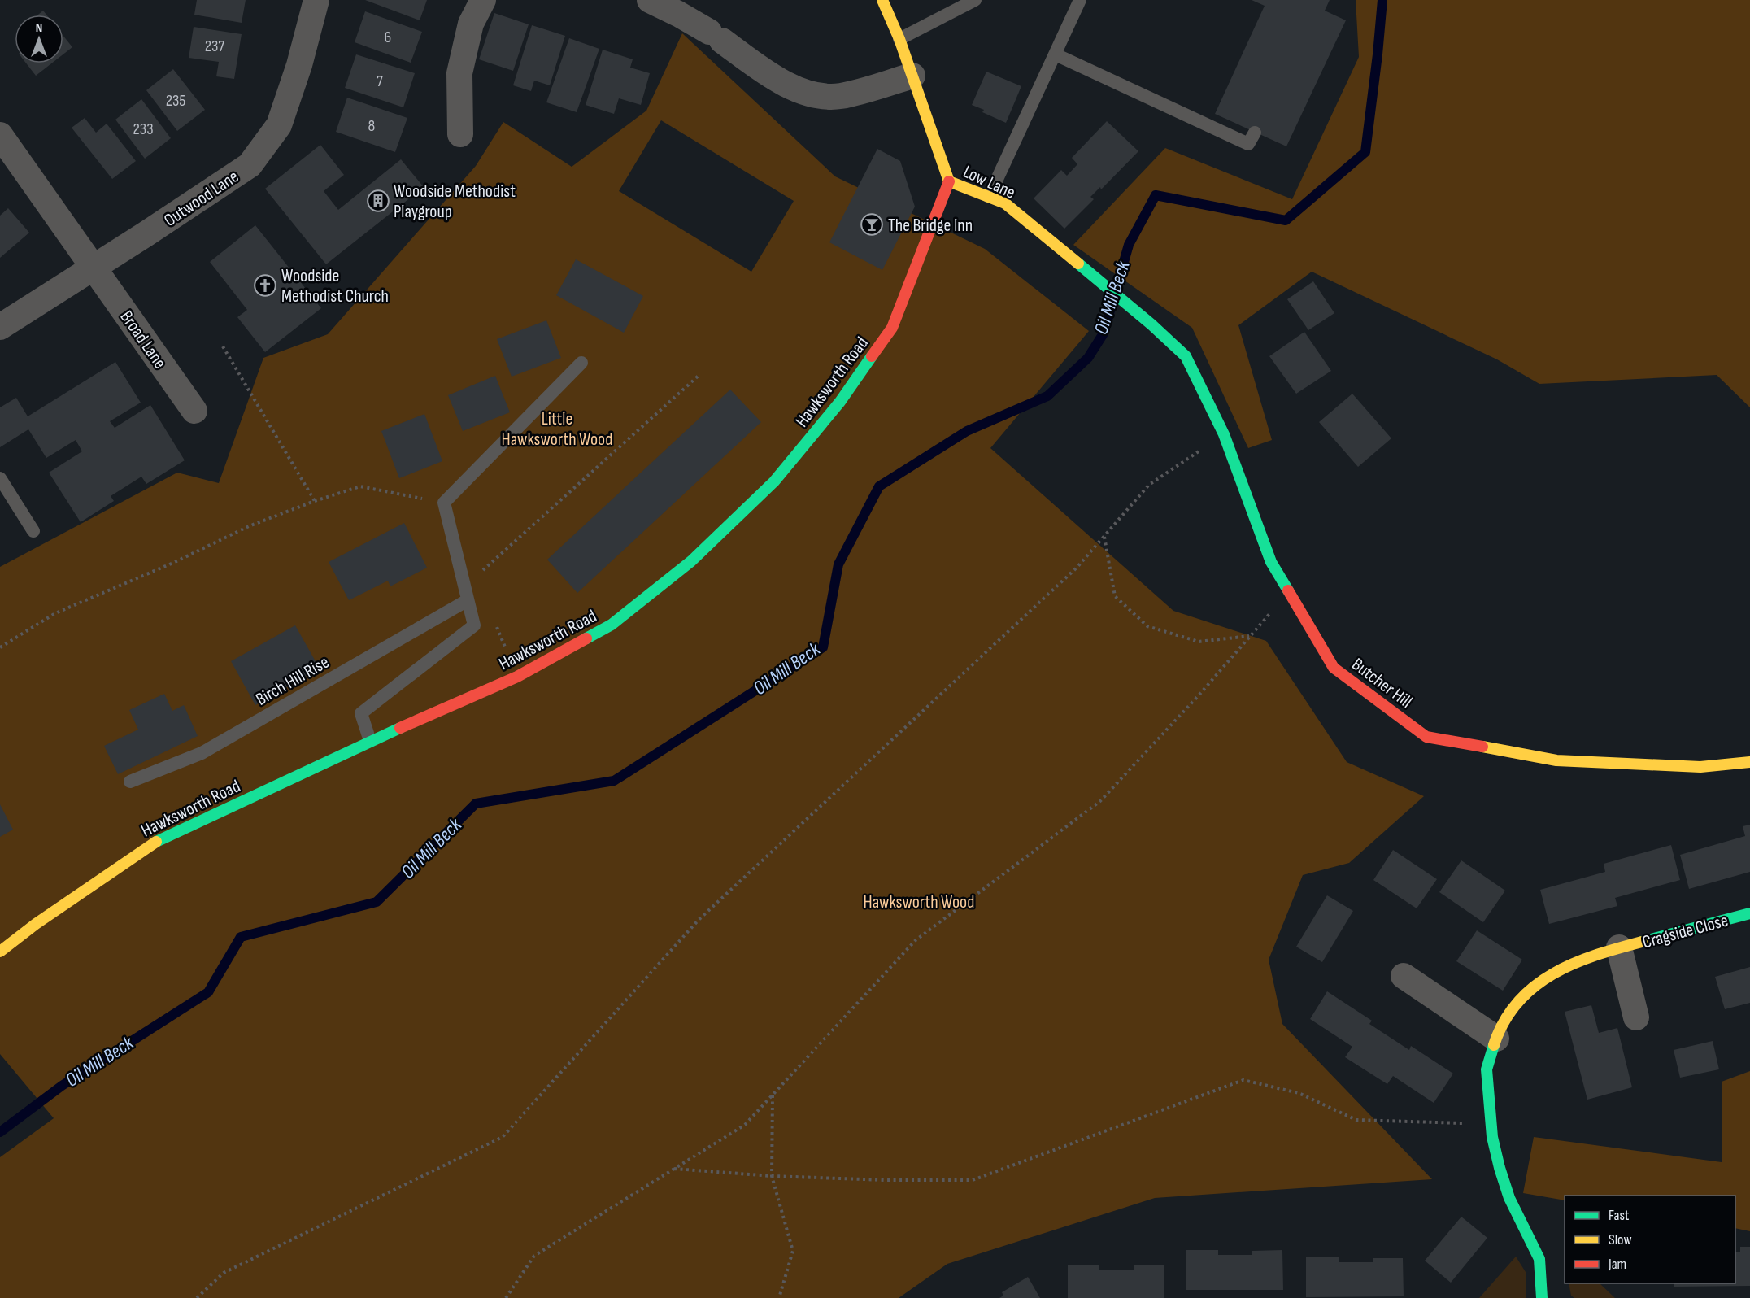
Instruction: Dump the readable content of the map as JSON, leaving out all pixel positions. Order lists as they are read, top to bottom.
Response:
{
  "streets": {
    "street": [
      "Low Lane",
      "Outwood Lane",
      "Broad Lane",
      "Hawksworth Road",
      "Butcher Hill",
      "Cragside Close"
    ],
    "lane": ["Birch Hill Rise"]
  },
  "crossings": [
    ["Low Lane", "Hawksworth Road"],
    ["Low Lane", "Butcher Hill"],
    ["Outwood Lane", "Broad Lane"]
  ],
  "water": ["Oil Mill Beck"],
  "parks": ["Little Hawksworth Wood", "Hawksworth Wood"],
  "places": {
    "building": ["Woodside Methodist Playgroup"],
    "bar": ["The Bridge Inn"],
    "church": ["Woodside Methodist Church"]
  },
  "house_numbers": [
    "6",
    "237",
    "7",
    "235",
    "8",
    "233"
  ],
  "legend": ["Fast", "Slow", "Jam"],
  "north": "top"
}
